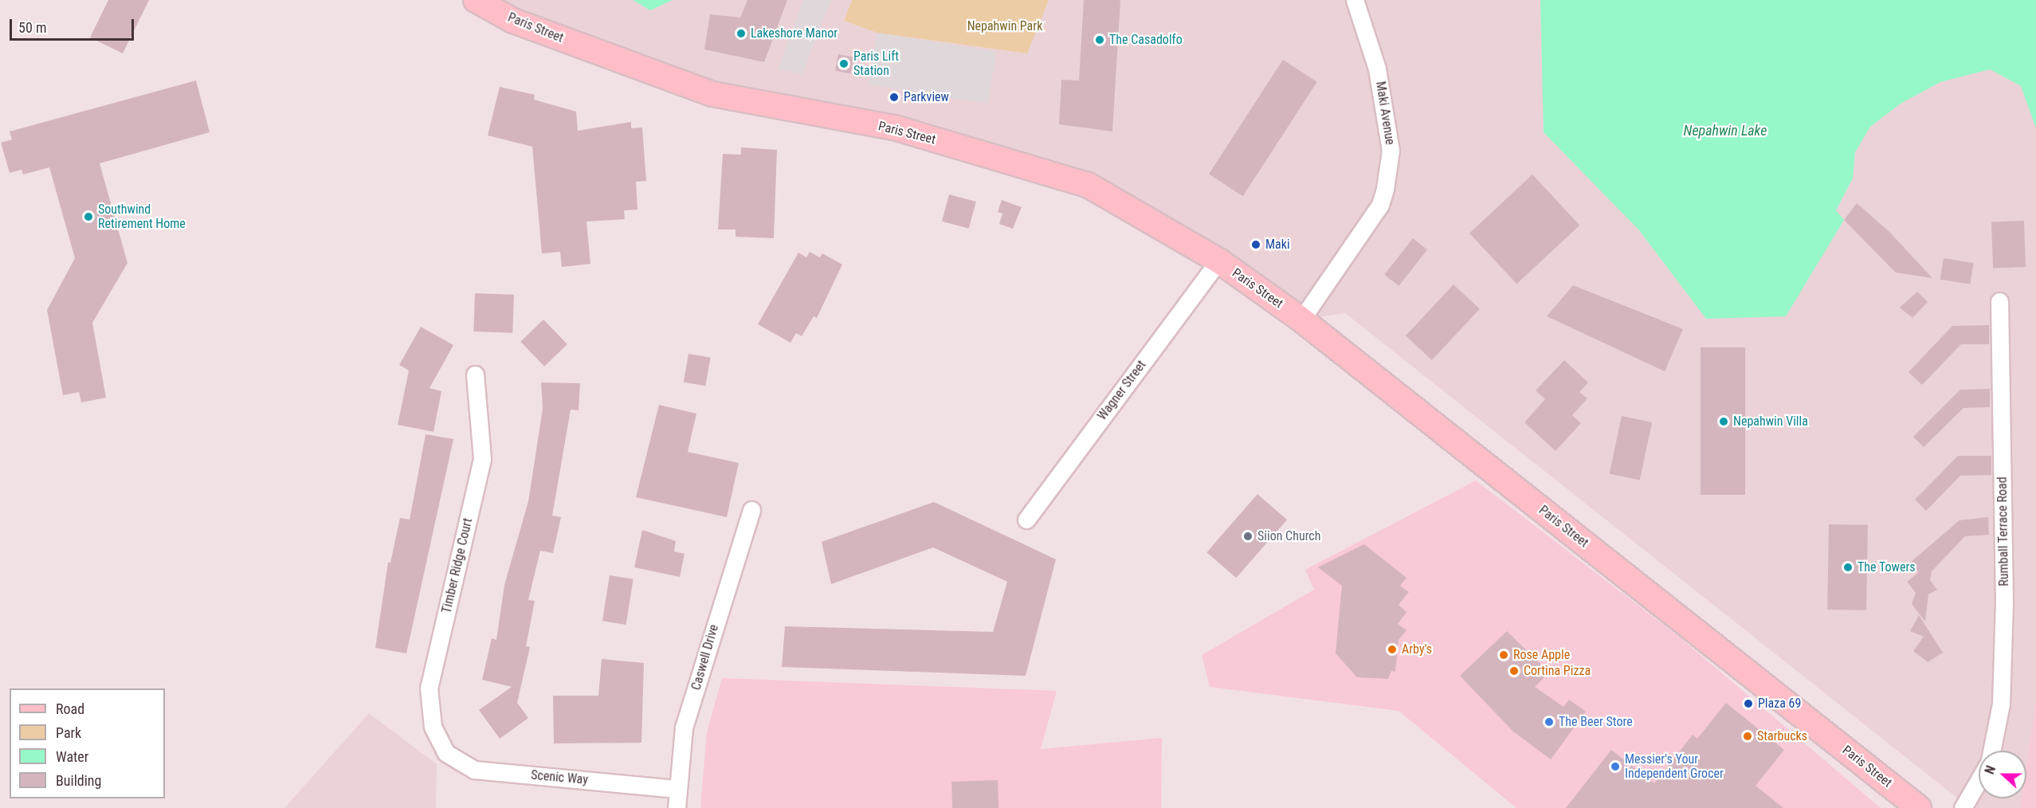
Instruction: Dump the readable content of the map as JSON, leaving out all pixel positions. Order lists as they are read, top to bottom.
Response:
{
  "streets": {
    "main road": ["Paris Street"],
    "street": [
      "Maki Avenue",
      "Wagner Street",
      "Rumball Terrace Road",
      "Timber Ridge Court",
      "Caswell Drive",
      "Scenic Way"
    ]
  },
  "crossings": [
    ["Paris Street", "Maki Avenue"],
    ["Paris Street", "Wagner Street"],
    ["Timber Ridge Court", "Scenic Way"],
    ["Caswell Drive", "Scenic Way"]
  ],
  "water": ["Nepahwin Lake"],
  "parks": ["Nepahwin Park"],
  "places": [
    "Lakeshore Manor",
    "The Casadolfo",
    "Paris Lift Station",
    "Parkview",
    "Southwind Retirement Home",
    "Maki",
    "Nepahwin Villa",
    "Siion Church",
    "The Towers",
    "Arby's",
    "Rose Apple",
    "Cortina Pizza",
    "Plaza 69",
    "The Beer Store",
    "Starbucks",
    "Messier's Your Independent Grocer"
  ],
  "legend": [
    "Road",
    "Park",
    "Water",
    "Building"
  ],
  "scale_bar": "50 m",
  "north": "left"
}
